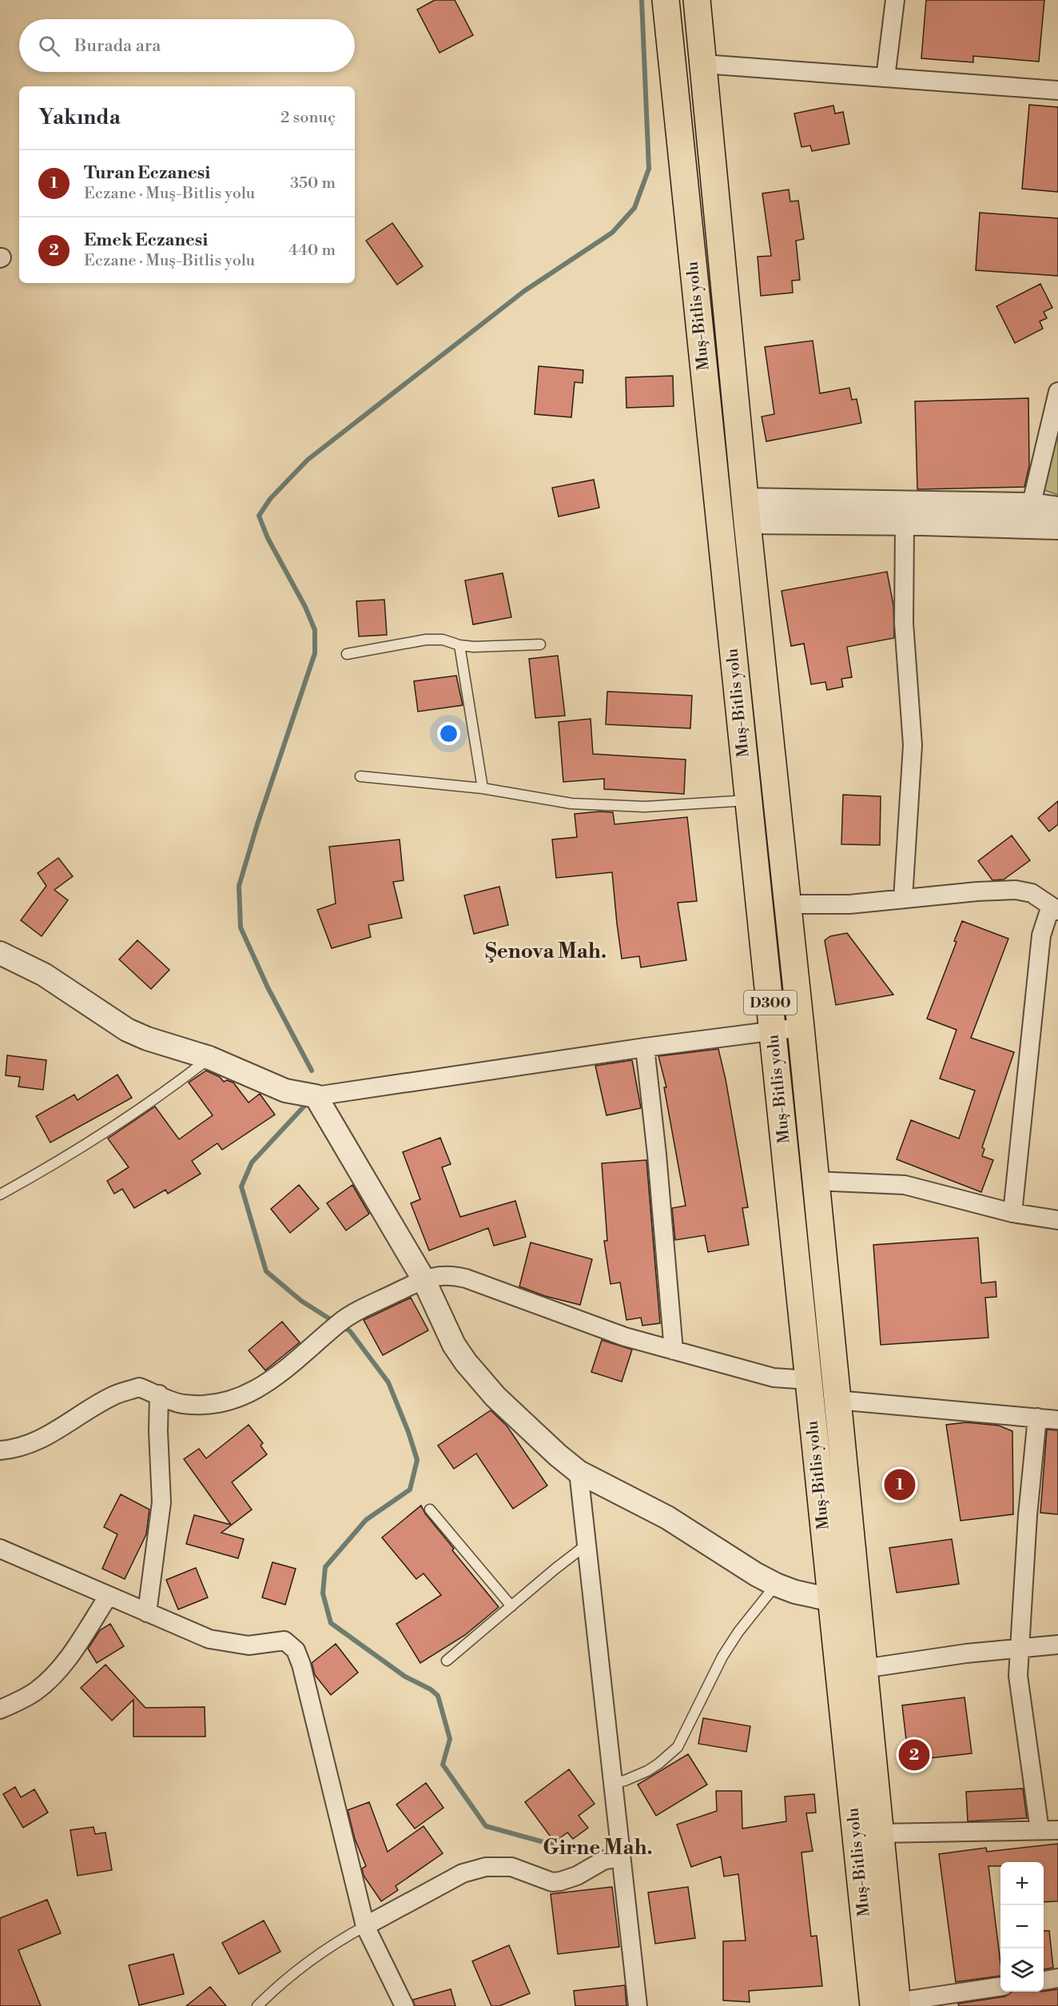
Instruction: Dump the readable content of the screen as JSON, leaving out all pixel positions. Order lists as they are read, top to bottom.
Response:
{
  "streets": {
    "highway": ["Muş-Bitlis yolu", "D300"]
  },
  "districts": ["Şenova Mah.", "Girne Mah."],
  "page": {
    "search": "Burada ara",
    "heading": ["Yakında", "2 sonuç"],
    "list": [
      {
        "mark": "1",
        "name": "Turan Eczanesi",
        "note": "Eczane · Muş-Bitlis yolu",
        "value": "350 m"
      },
      {
        "mark": "2",
        "name": "Emek Eczanesi",
        "note": "Eczane · Muş-Bitlis yolu",
        "value": "440 m"
      }
    ],
    "pins": ["1", "2"],
    "map_buttons": ["+", "−"]
  }
}
